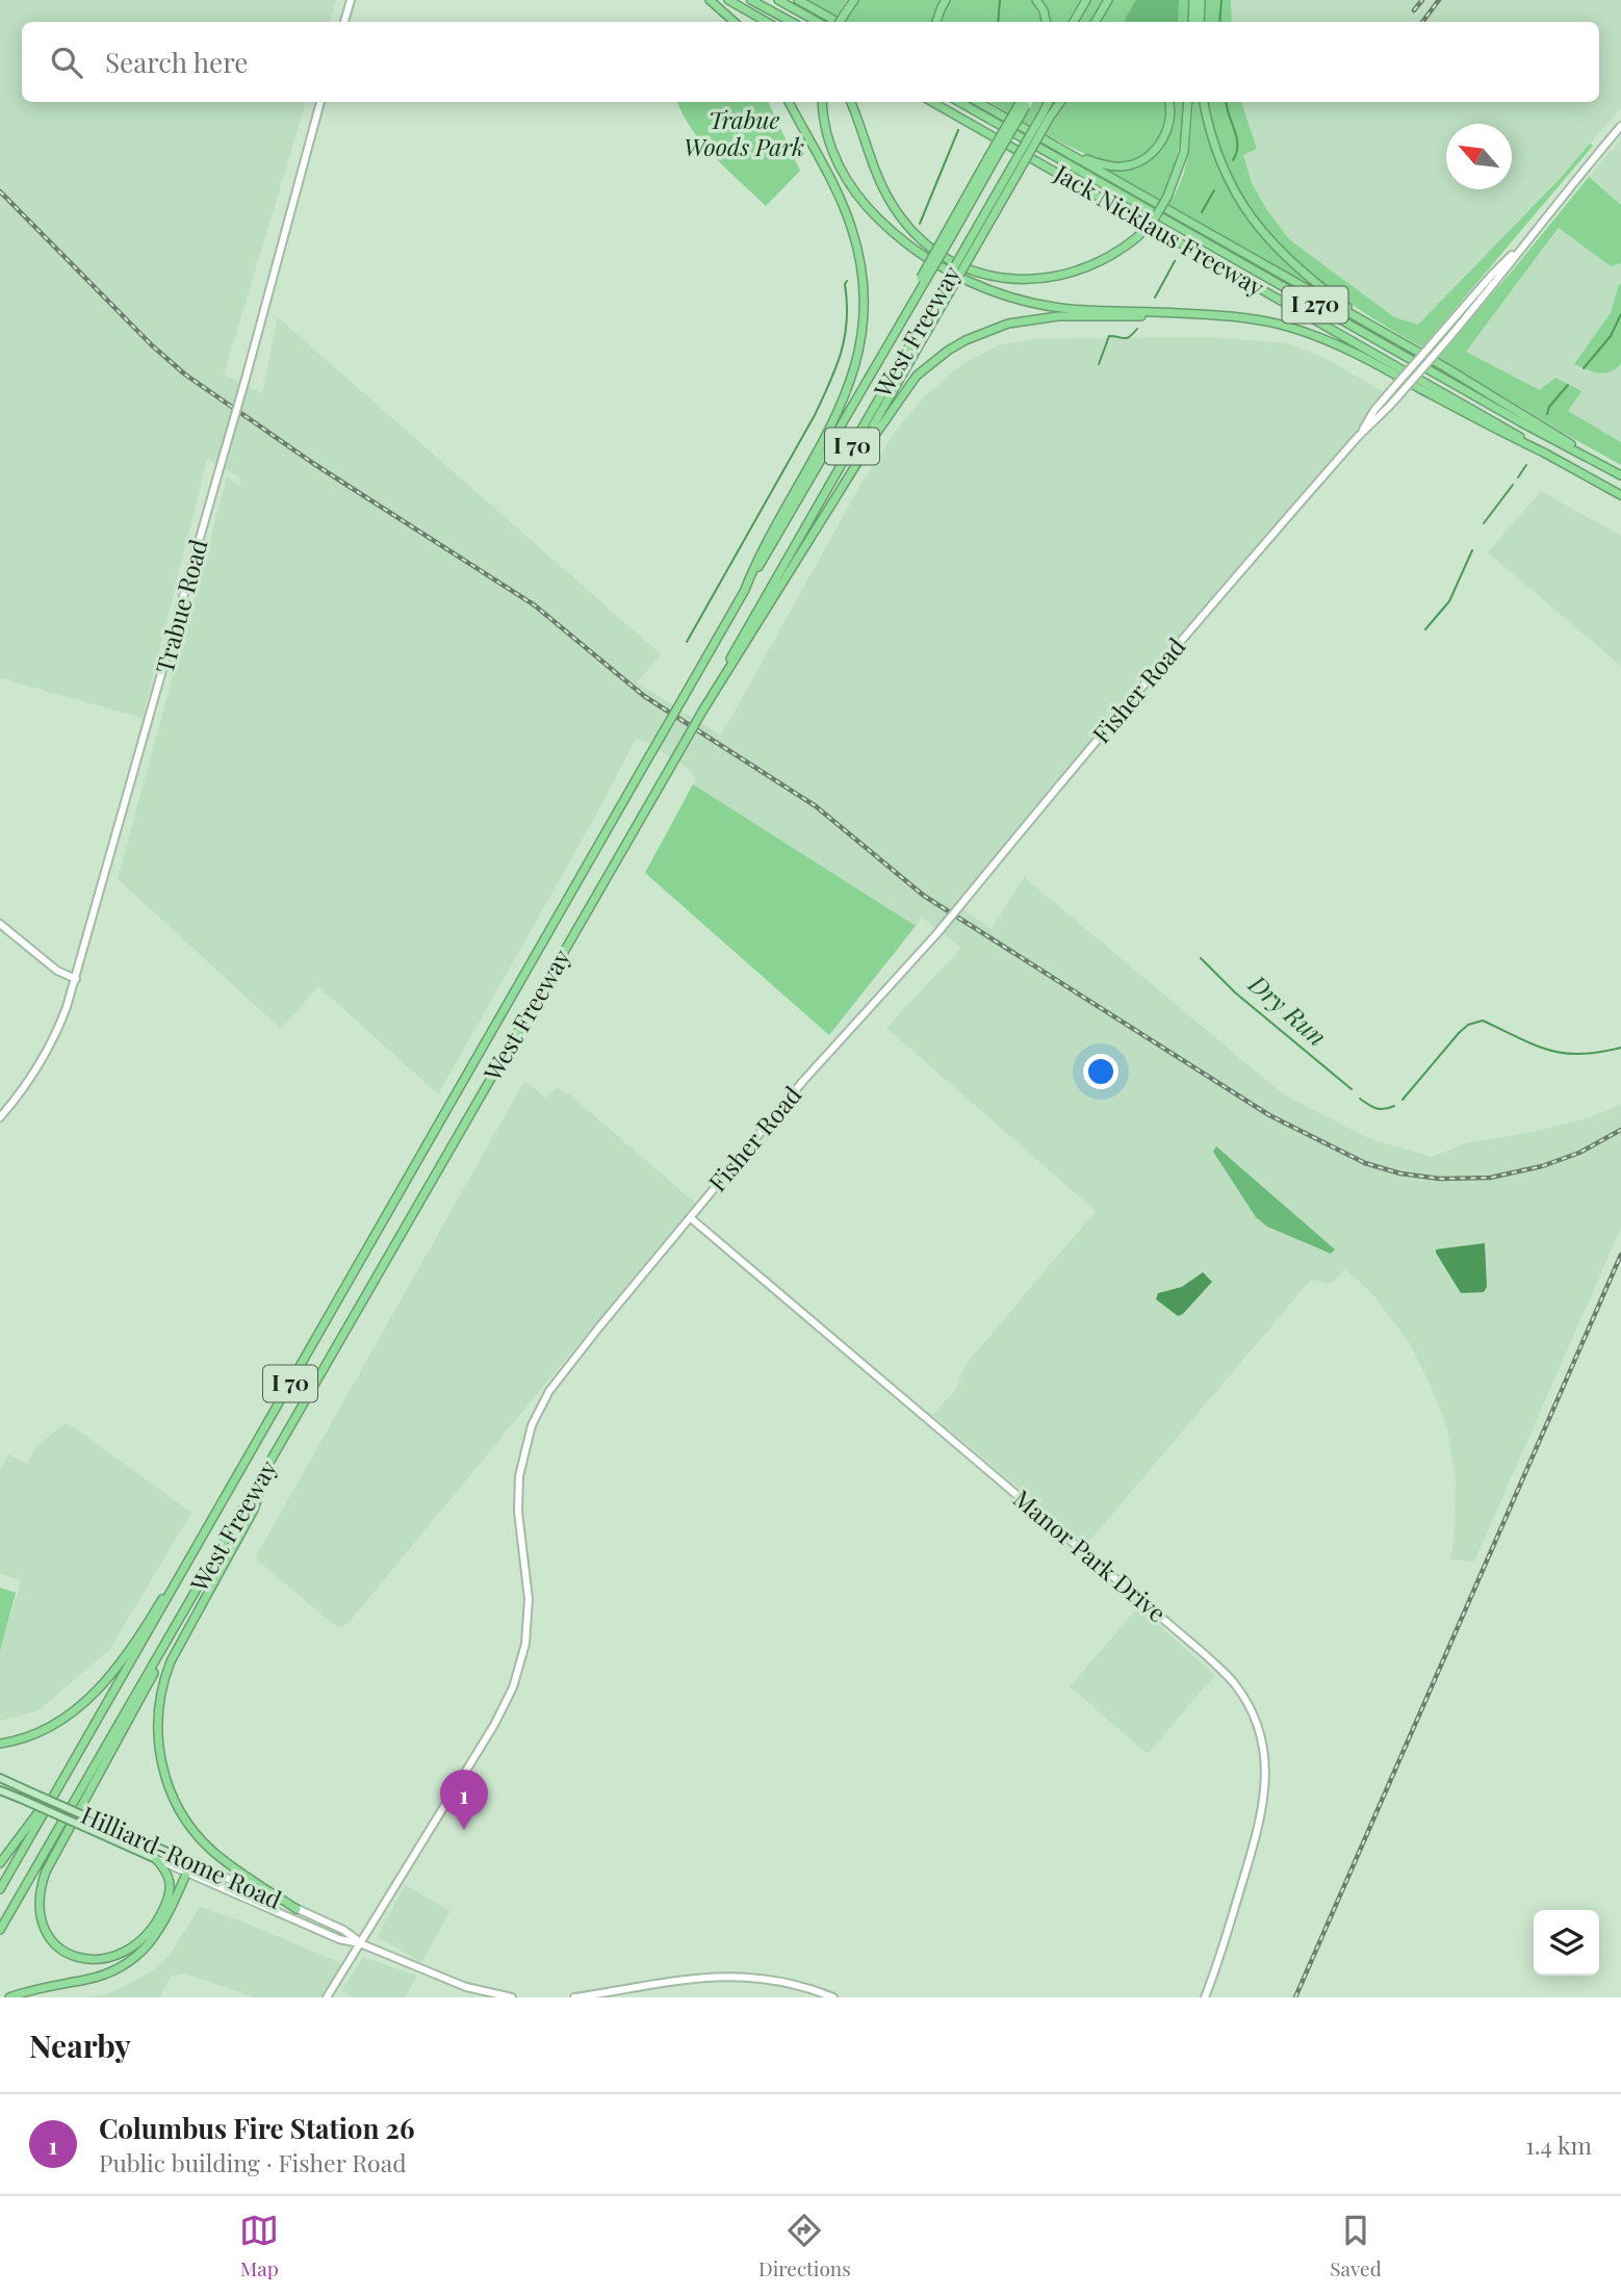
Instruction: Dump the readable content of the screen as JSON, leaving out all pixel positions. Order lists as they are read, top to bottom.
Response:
{
  "streets": {
    "highway": [
      "Jack Nicklaus Freeway",
      "I 270",
      "West Freeway",
      "I 70"
    ],
    "main road": [
      "Trabue Road",
      "Fisher Road",
      "Manor Park Drive",
      "Hilliard-Rome Road"
    ]
  },
  "crossings": [
    ["Fisher Road", "Manor Park Drive"],
    ["Fisher Road", "Hilliard-Rome Road"]
  ],
  "water": ["Dry Run"],
  "parks": ["Trabue Woods Park"],
  "north": "top left",
  "page": {
    "search": "Search here",
    "pins": "1",
    "heading": "Nearby",
    "list": [
      {
        "mark": "1",
        "name": "Columbus Fire Station 26",
        "note": "Public building · Fisher Road",
        "value": "1.4 km"
      }
    ],
    "nav": ["Map", "Directions", "Saved"]
  }
}
